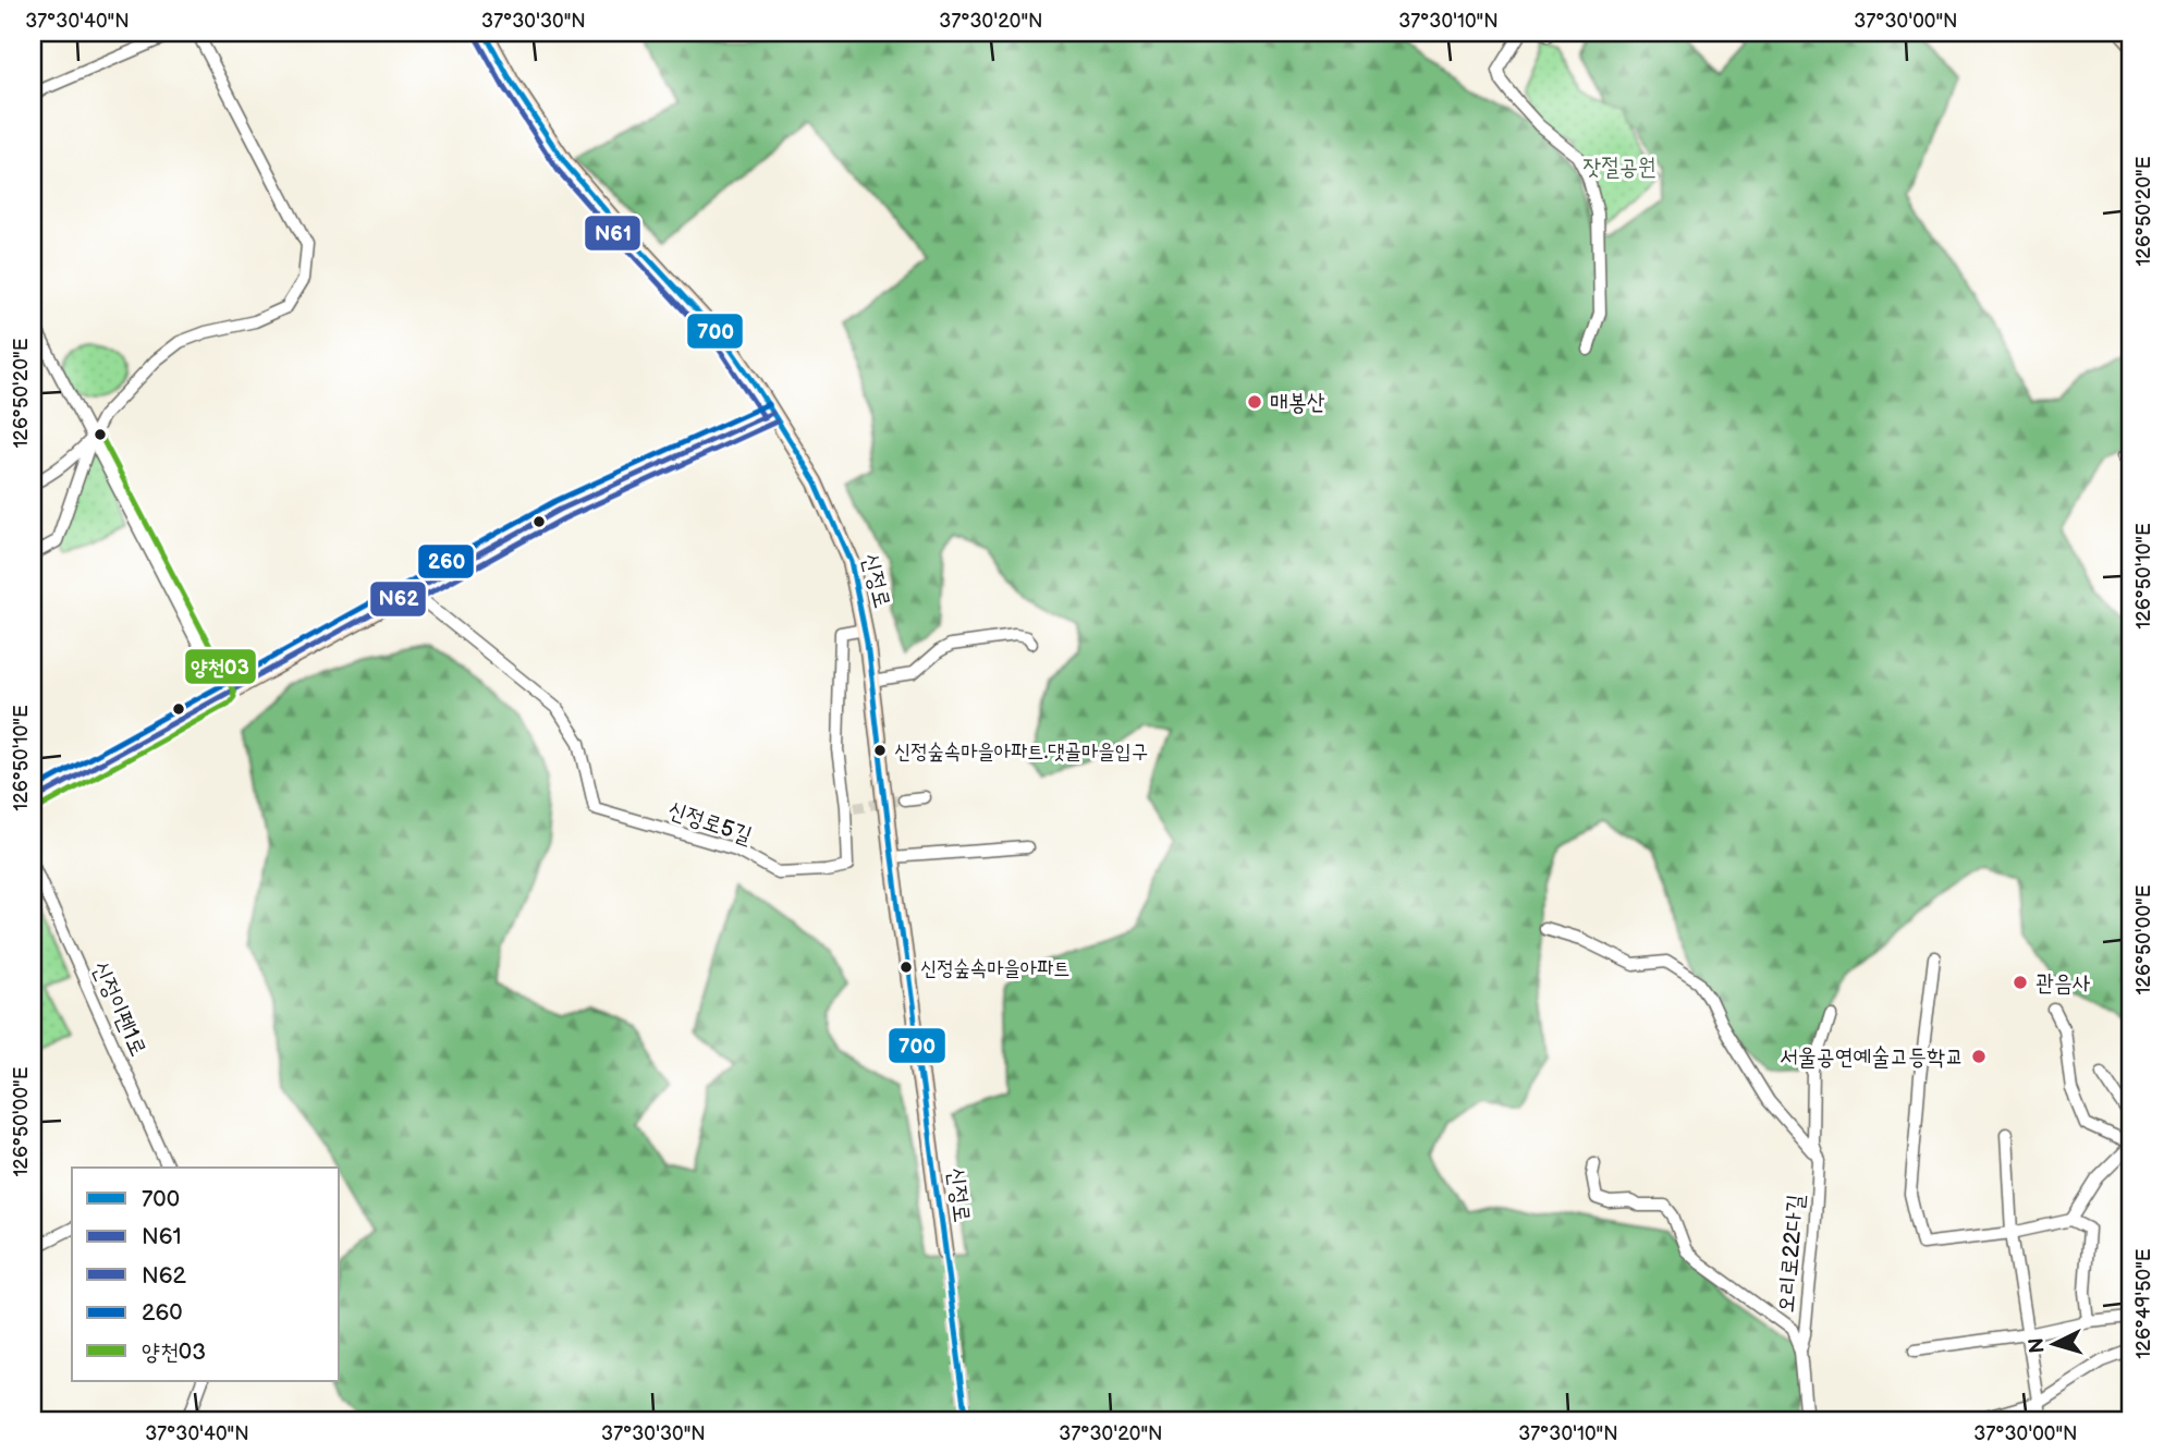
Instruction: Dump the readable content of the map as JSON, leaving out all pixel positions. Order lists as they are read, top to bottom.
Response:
{
  "streets": {
    "main road": ["신정로"],
    "street": ["신정로5길", "신정이펜1로", "오리로22다길"]
  },
  "crossings": [
    ["신정로", "신정로5길"]
  ],
  "parks": ["잣절공원"],
  "places": [
    "매봉산",
    "신정숲속마을아파트.댓골마을입구",
    "신정숲속마을아파트",
    "관음사",
    "서울공연예술고등학교"
  ],
  "lines": [
    "transit line 700",
    "transit line N61",
    "transit line 260",
    "transit line N62",
    "transit line 양천03"
  ],
  "legend": [
    "700",
    "N61",
    "N62",
    "260",
    "양천03"
  ],
  "north": "left",
  "coordinates": [
    "37°30'40\"N",
    "37°30'30\"N",
    "37°30'20\"N",
    "37°30'10\"N",
    "37°30'00\"N",
    "126°50'20\"E",
    "126°50'10\"E",
    "126°50'00\"E",
    "126°49'50\"E"
  ]
}
